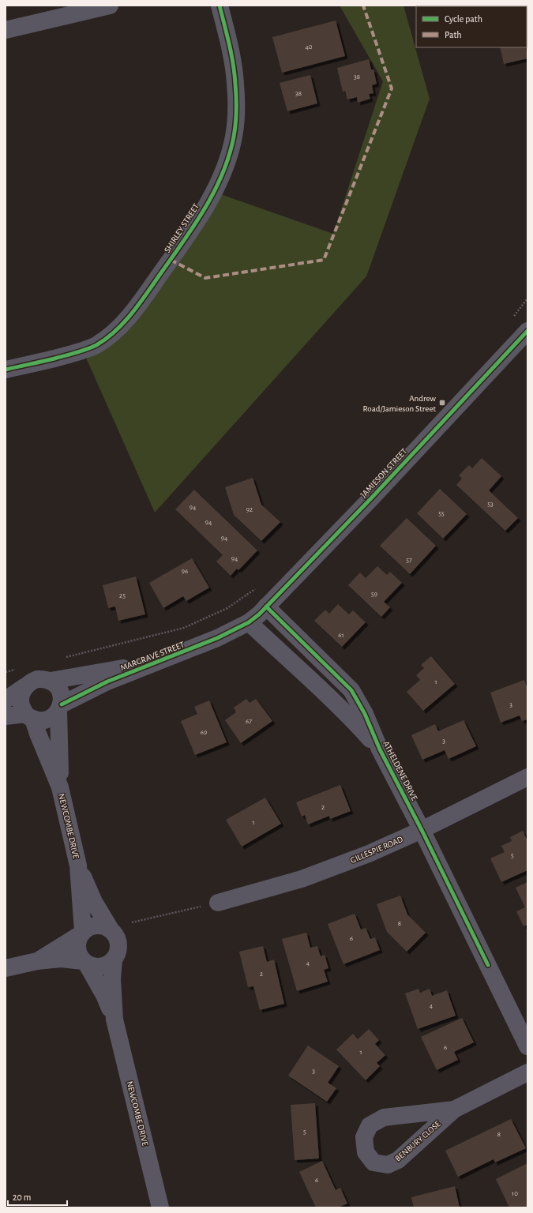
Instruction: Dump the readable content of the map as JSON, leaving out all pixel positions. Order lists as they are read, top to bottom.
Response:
{
  "streets": {
    "street": [
      "SHIRLEY STREET",
      "JAMIESON STREET",
      "MARGRAVE STREET",
      "ATHELDENE DRIVE",
      "NEWCOMBE DRIVE",
      "GILLESPIE ROAD",
      "BENBURY CLOSE"
    ]
  },
  "crossings": [
    ["JAMIESON STREET", "MARGRAVE STREET"],
    ["JAMIESON STREET", "ATHELDENE DRIVE"],
    ["MARGRAVE STREET", "ATHELDENE DRIVE"],
    ["MARGRAVE STREET", "NEWCOMBE DRIVE"],
    ["ATHELDENE DRIVE", "GILLESPIE ROAD"]
  ],
  "places": {
    "transit": ["Andrew Road/Jamieson Street"]
  },
  "house_numbers": [
    "40",
    "38",
    "38",
    "53",
    "94",
    "92",
    "55",
    "94",
    "94",
    "94",
    "57",
    "96",
    "59",
    "25",
    "61",
    "1",
    "3",
    "67",
    "69",
    "3",
    "2",
    "1",
    "5",
    "8",
    "6",
    "4",
    "2",
    "4",
    "6",
    "1",
    "3",
    "5",
    "8",
    "6",
    "10"
  ],
  "legend": ["Cycle path", "Path"],
  "scale_bar": "20 m"
}
